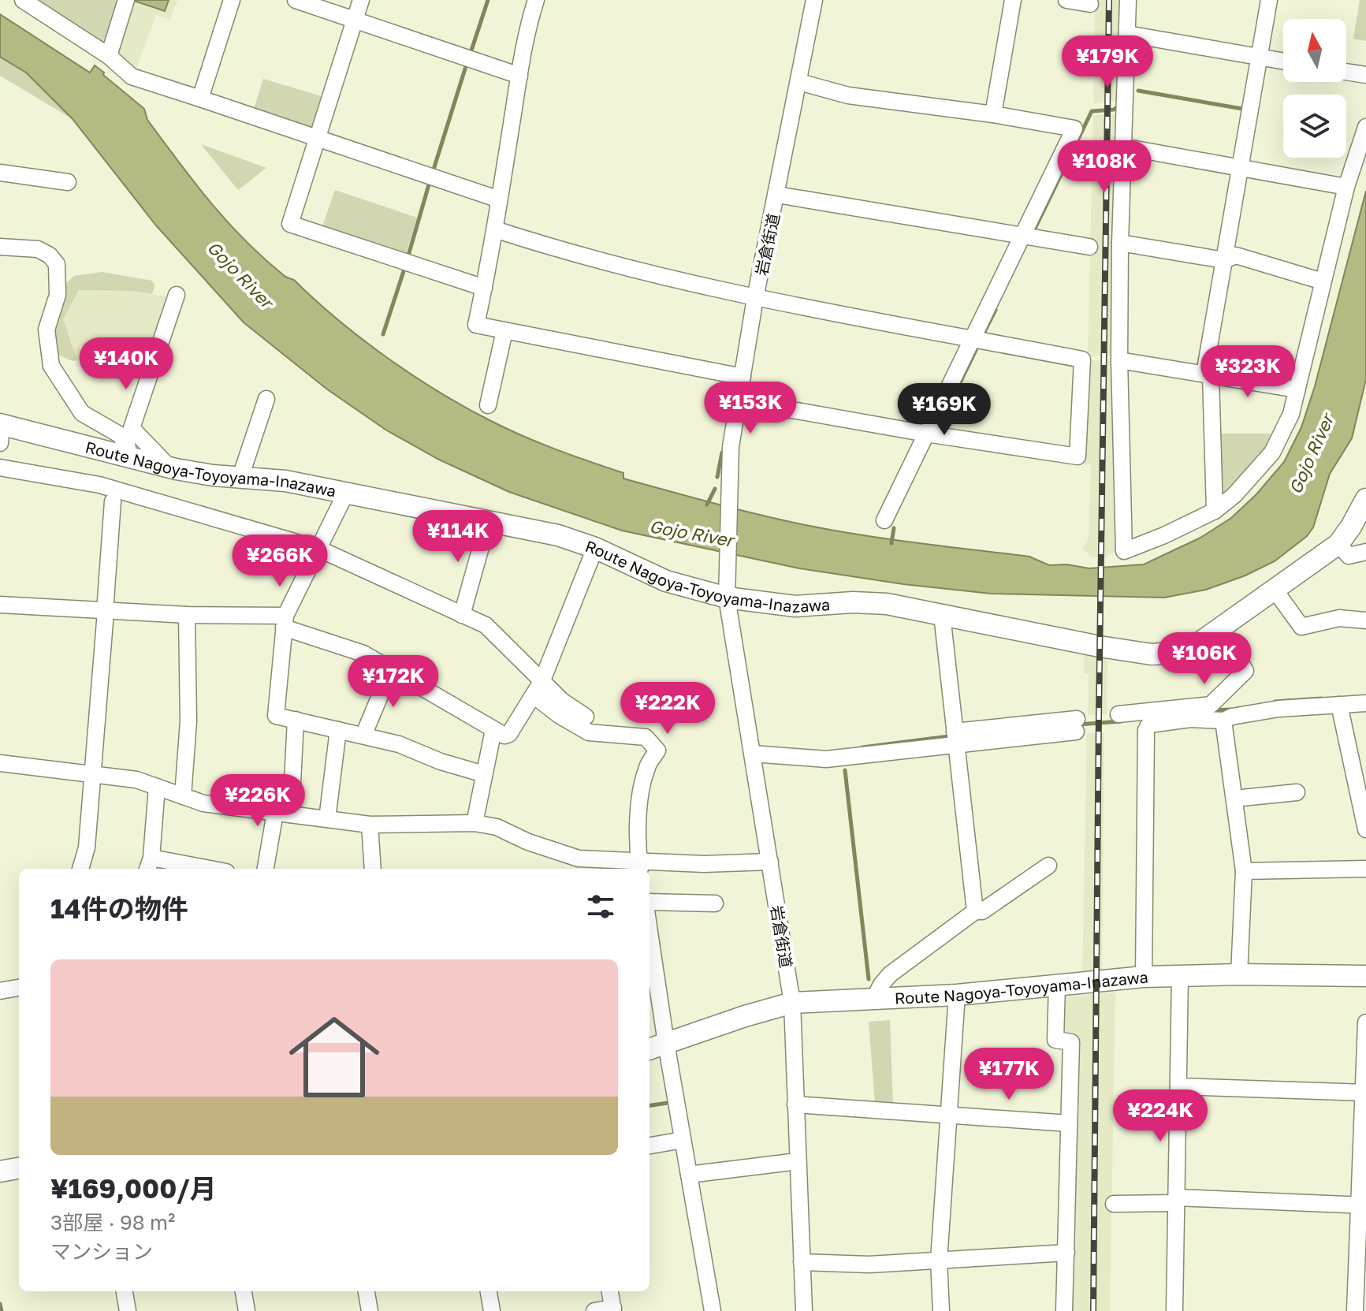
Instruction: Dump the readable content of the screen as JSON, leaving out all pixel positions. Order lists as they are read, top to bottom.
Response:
{
  "streets": {
    "main road": ["Route Nagoya-Toyoyama-Inazawa"],
    "street": ["岩倉街道"]
  },
  "crossings": [
    ["岩倉街道", "Route Nagoya-Toyoyama-Inazawa"]
  ],
  "water": ["Gojo River"],
  "north": "top",
  "page": {
    "price": [
      "¥179K",
      "¥108K",
      "¥140K",
      "¥323K",
      "¥153K",
      "¥169K",
      "¥114K",
      "¥266K",
      "¥106K",
      "¥172K",
      "¥222K",
      "¥226K",
      "¥177K",
      "¥224K"
    ],
    "heading": "14件の物件",
    "list": [
      {
        "name": "¥169,000/月",
        "note": "3部屋 · 98 m² · マンション"
      }
    ]
  }
}
